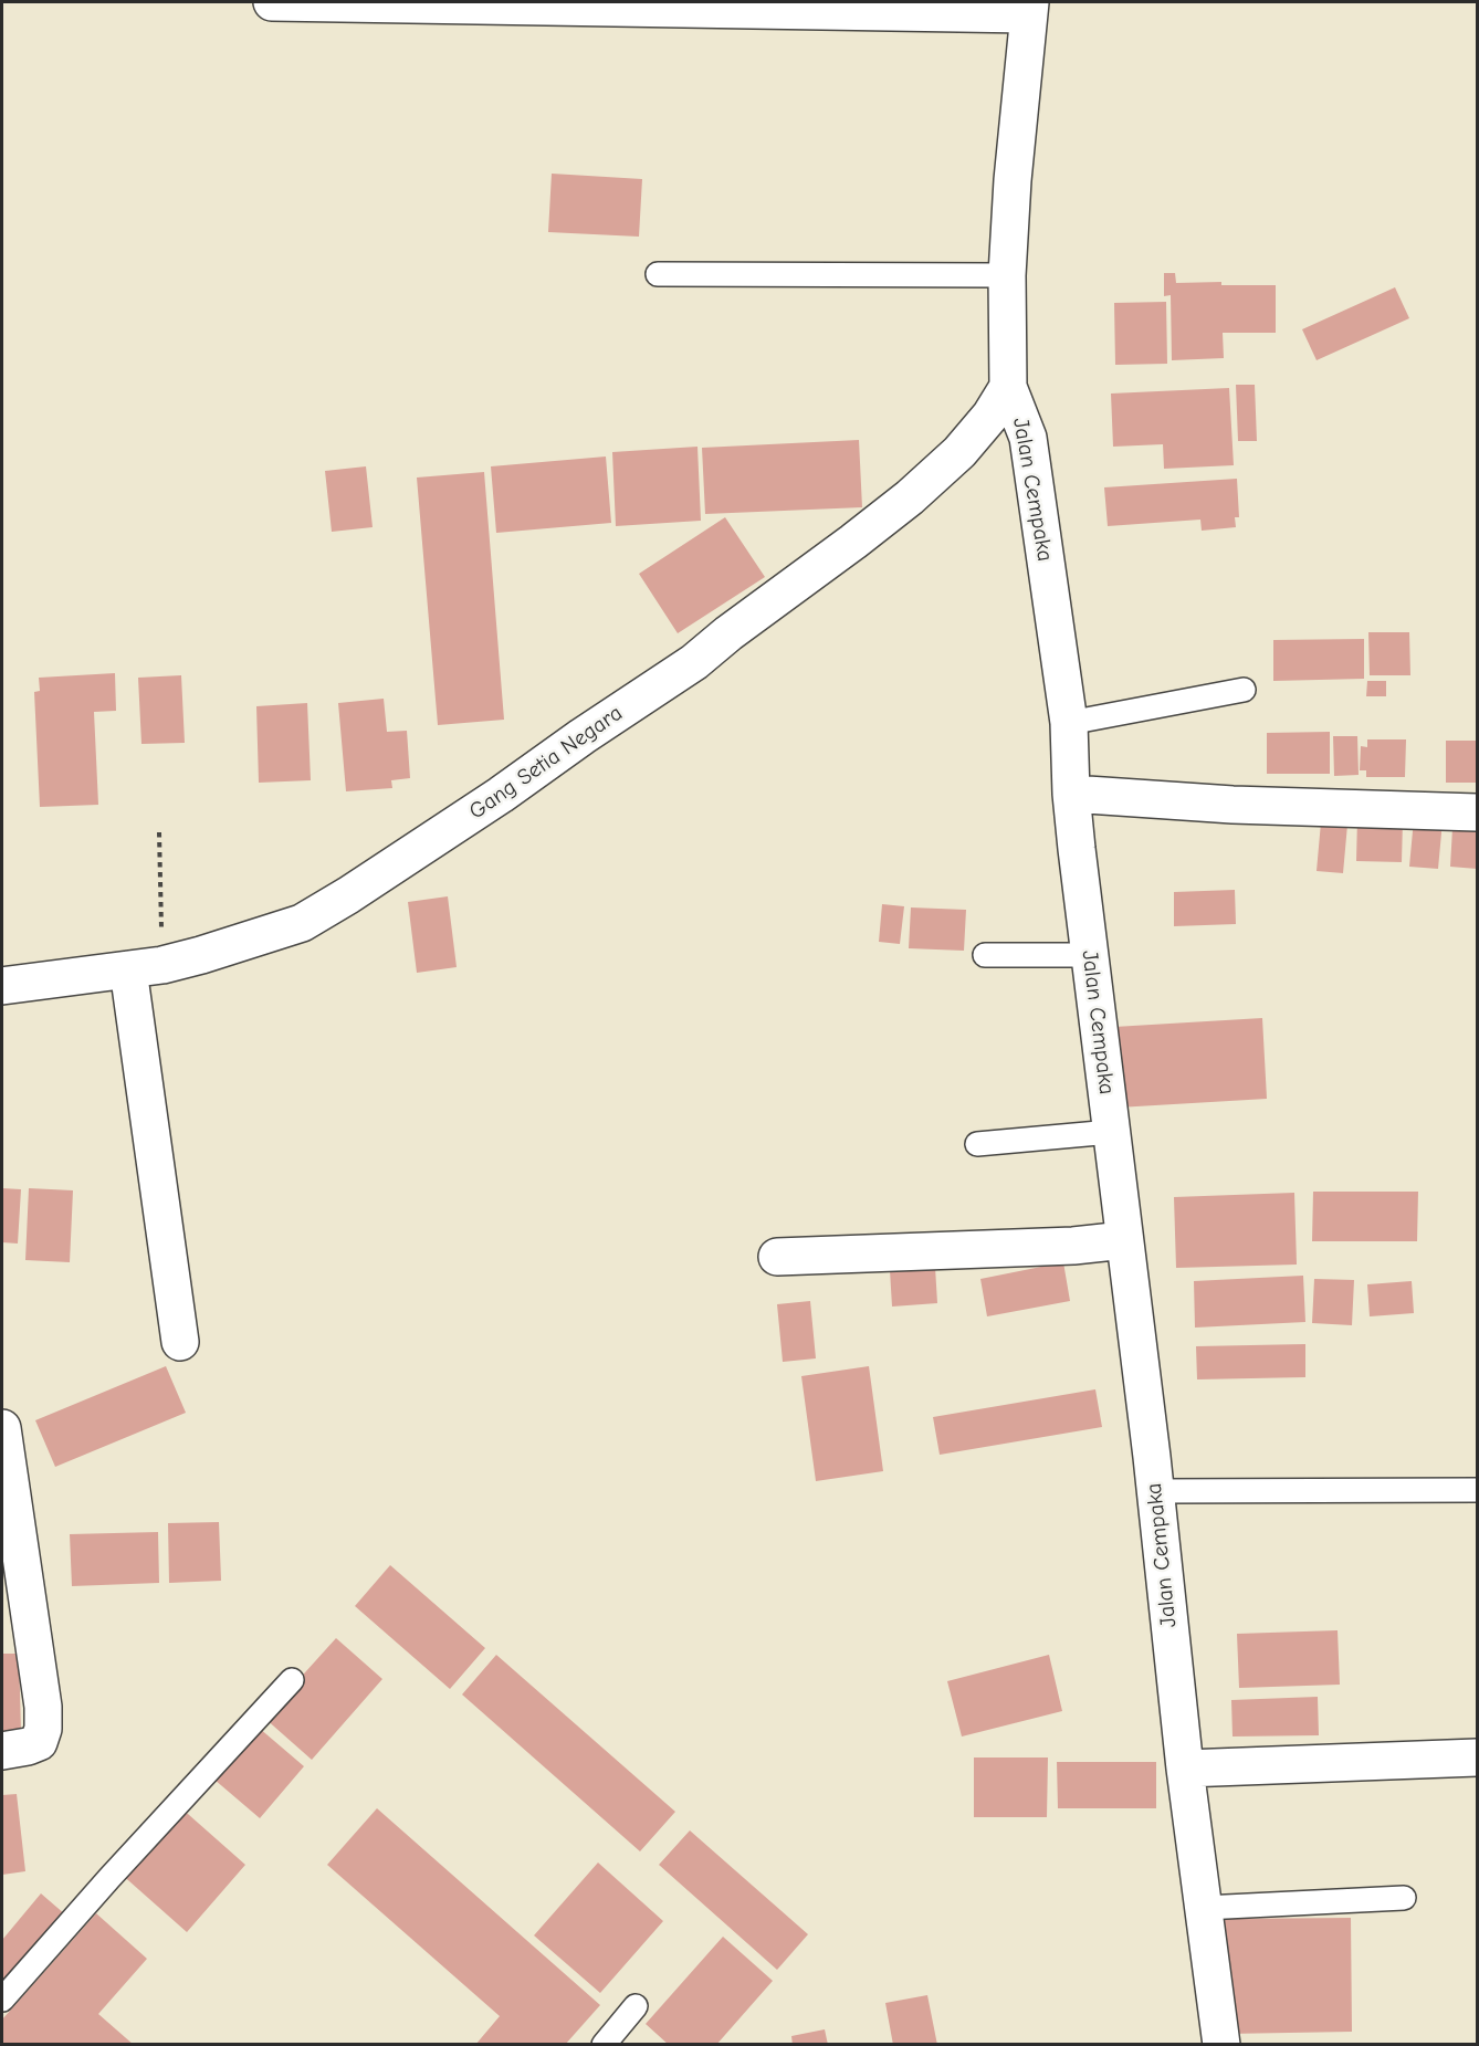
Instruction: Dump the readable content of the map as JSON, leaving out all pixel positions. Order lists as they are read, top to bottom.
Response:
{
  "streets": {
    "street": ["Jalan Cempaka", "Gang Setia Negara"]
  },
  "crossings": [
    ["Jalan Cempaka", "Gang Setia Negara"]
  ]
}
